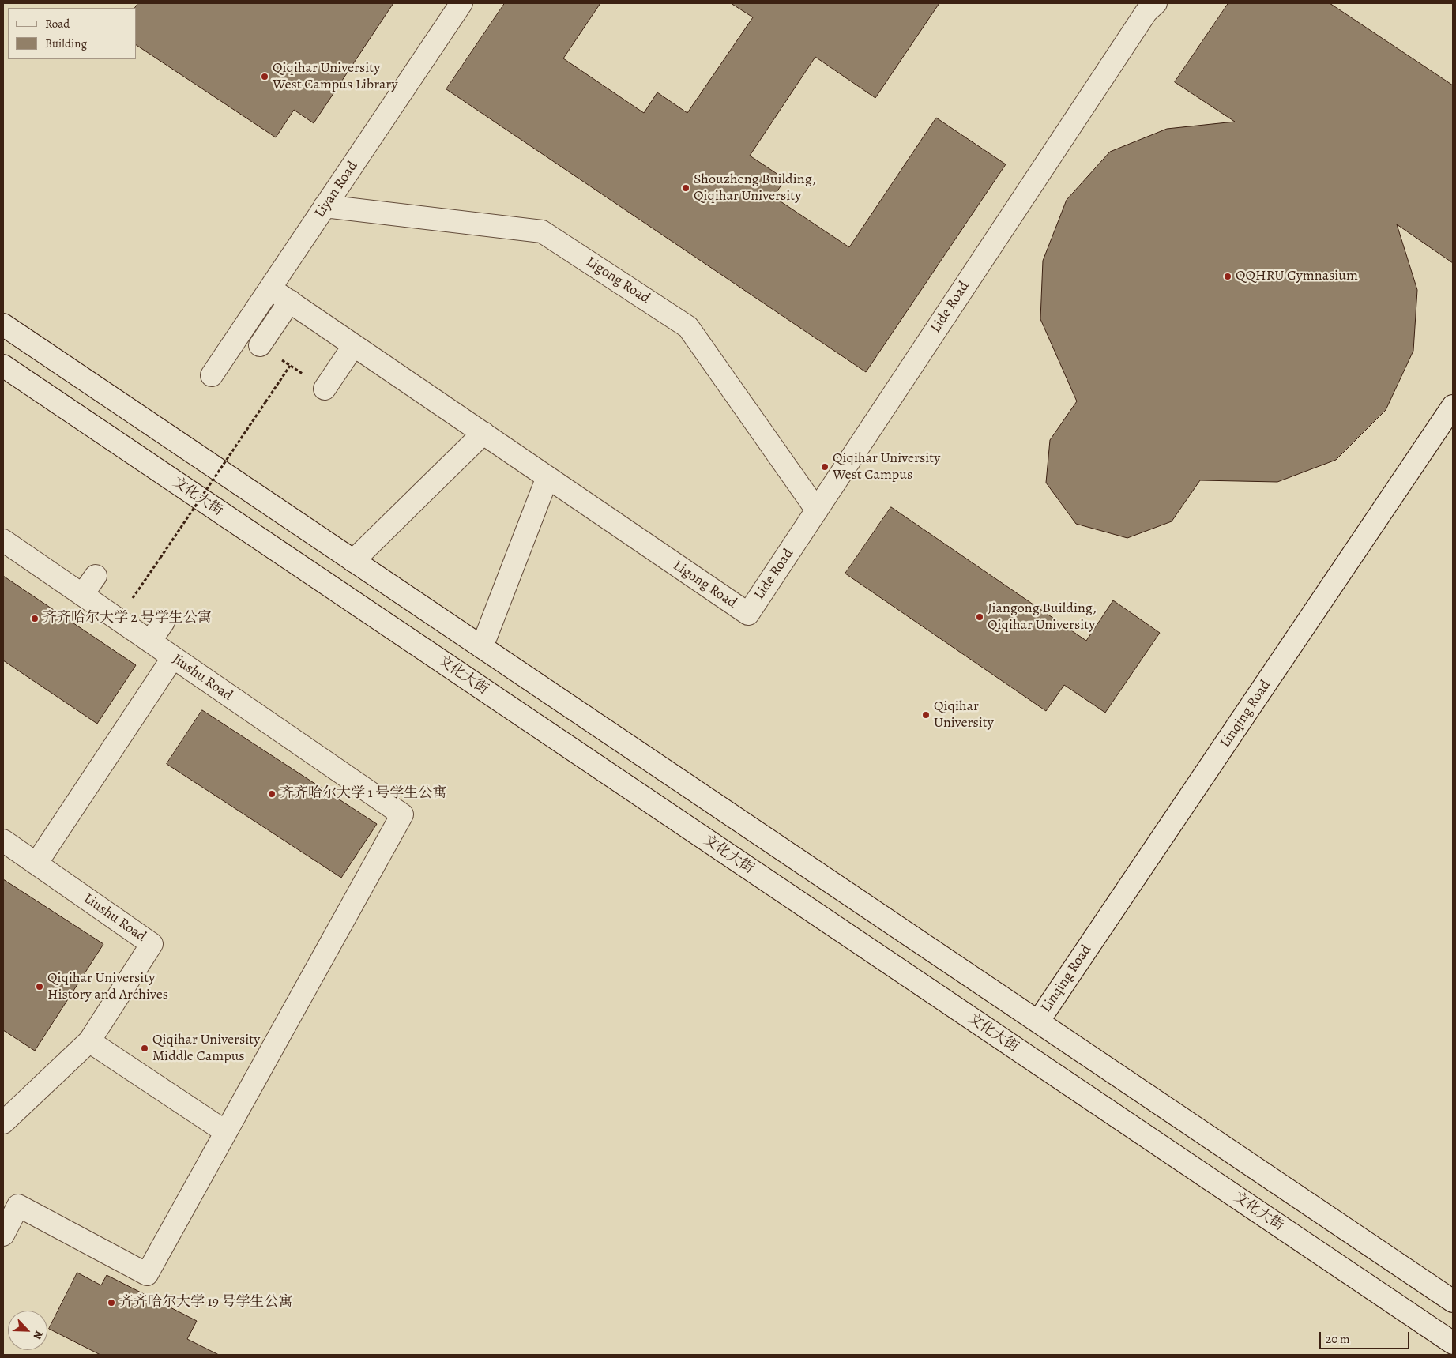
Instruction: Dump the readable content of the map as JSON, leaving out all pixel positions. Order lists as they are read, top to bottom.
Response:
{
  "streets": {
    "street": [
      "Liyan Road",
      "Ligong Road",
      "Lide Road",
      "文化大街",
      "Jiushu Road",
      "Linqing Road",
      "Liushu Road"
    ]
  },
  "crossings": [
    ["Liyan Road", "Ligong Road"],
    ["Ligong Road", "Lide Road"]
  ],
  "places": [
    "Qiqihar University West Campus Library",
    "Shouzheng Building, Qiqihar University",
    "QQHRU Gymnasium",
    "Qiqihar University West Campus",
    "Jiangong Building, Qiqihar University",
    "齐齐哈尔大学 2 号学生公寓",
    "Qiqihar University",
    "齐齐哈尔大学 1 号学生公寓",
    "Qiqihar University History and Archives",
    "Qiqihar University Middle Campus",
    "齐齐哈尔大学 19 号学生公寓"
  ],
  "legend": ["Road", "Building"],
  "scale_bar": "20 m",
  "north": "bottom right"
}
